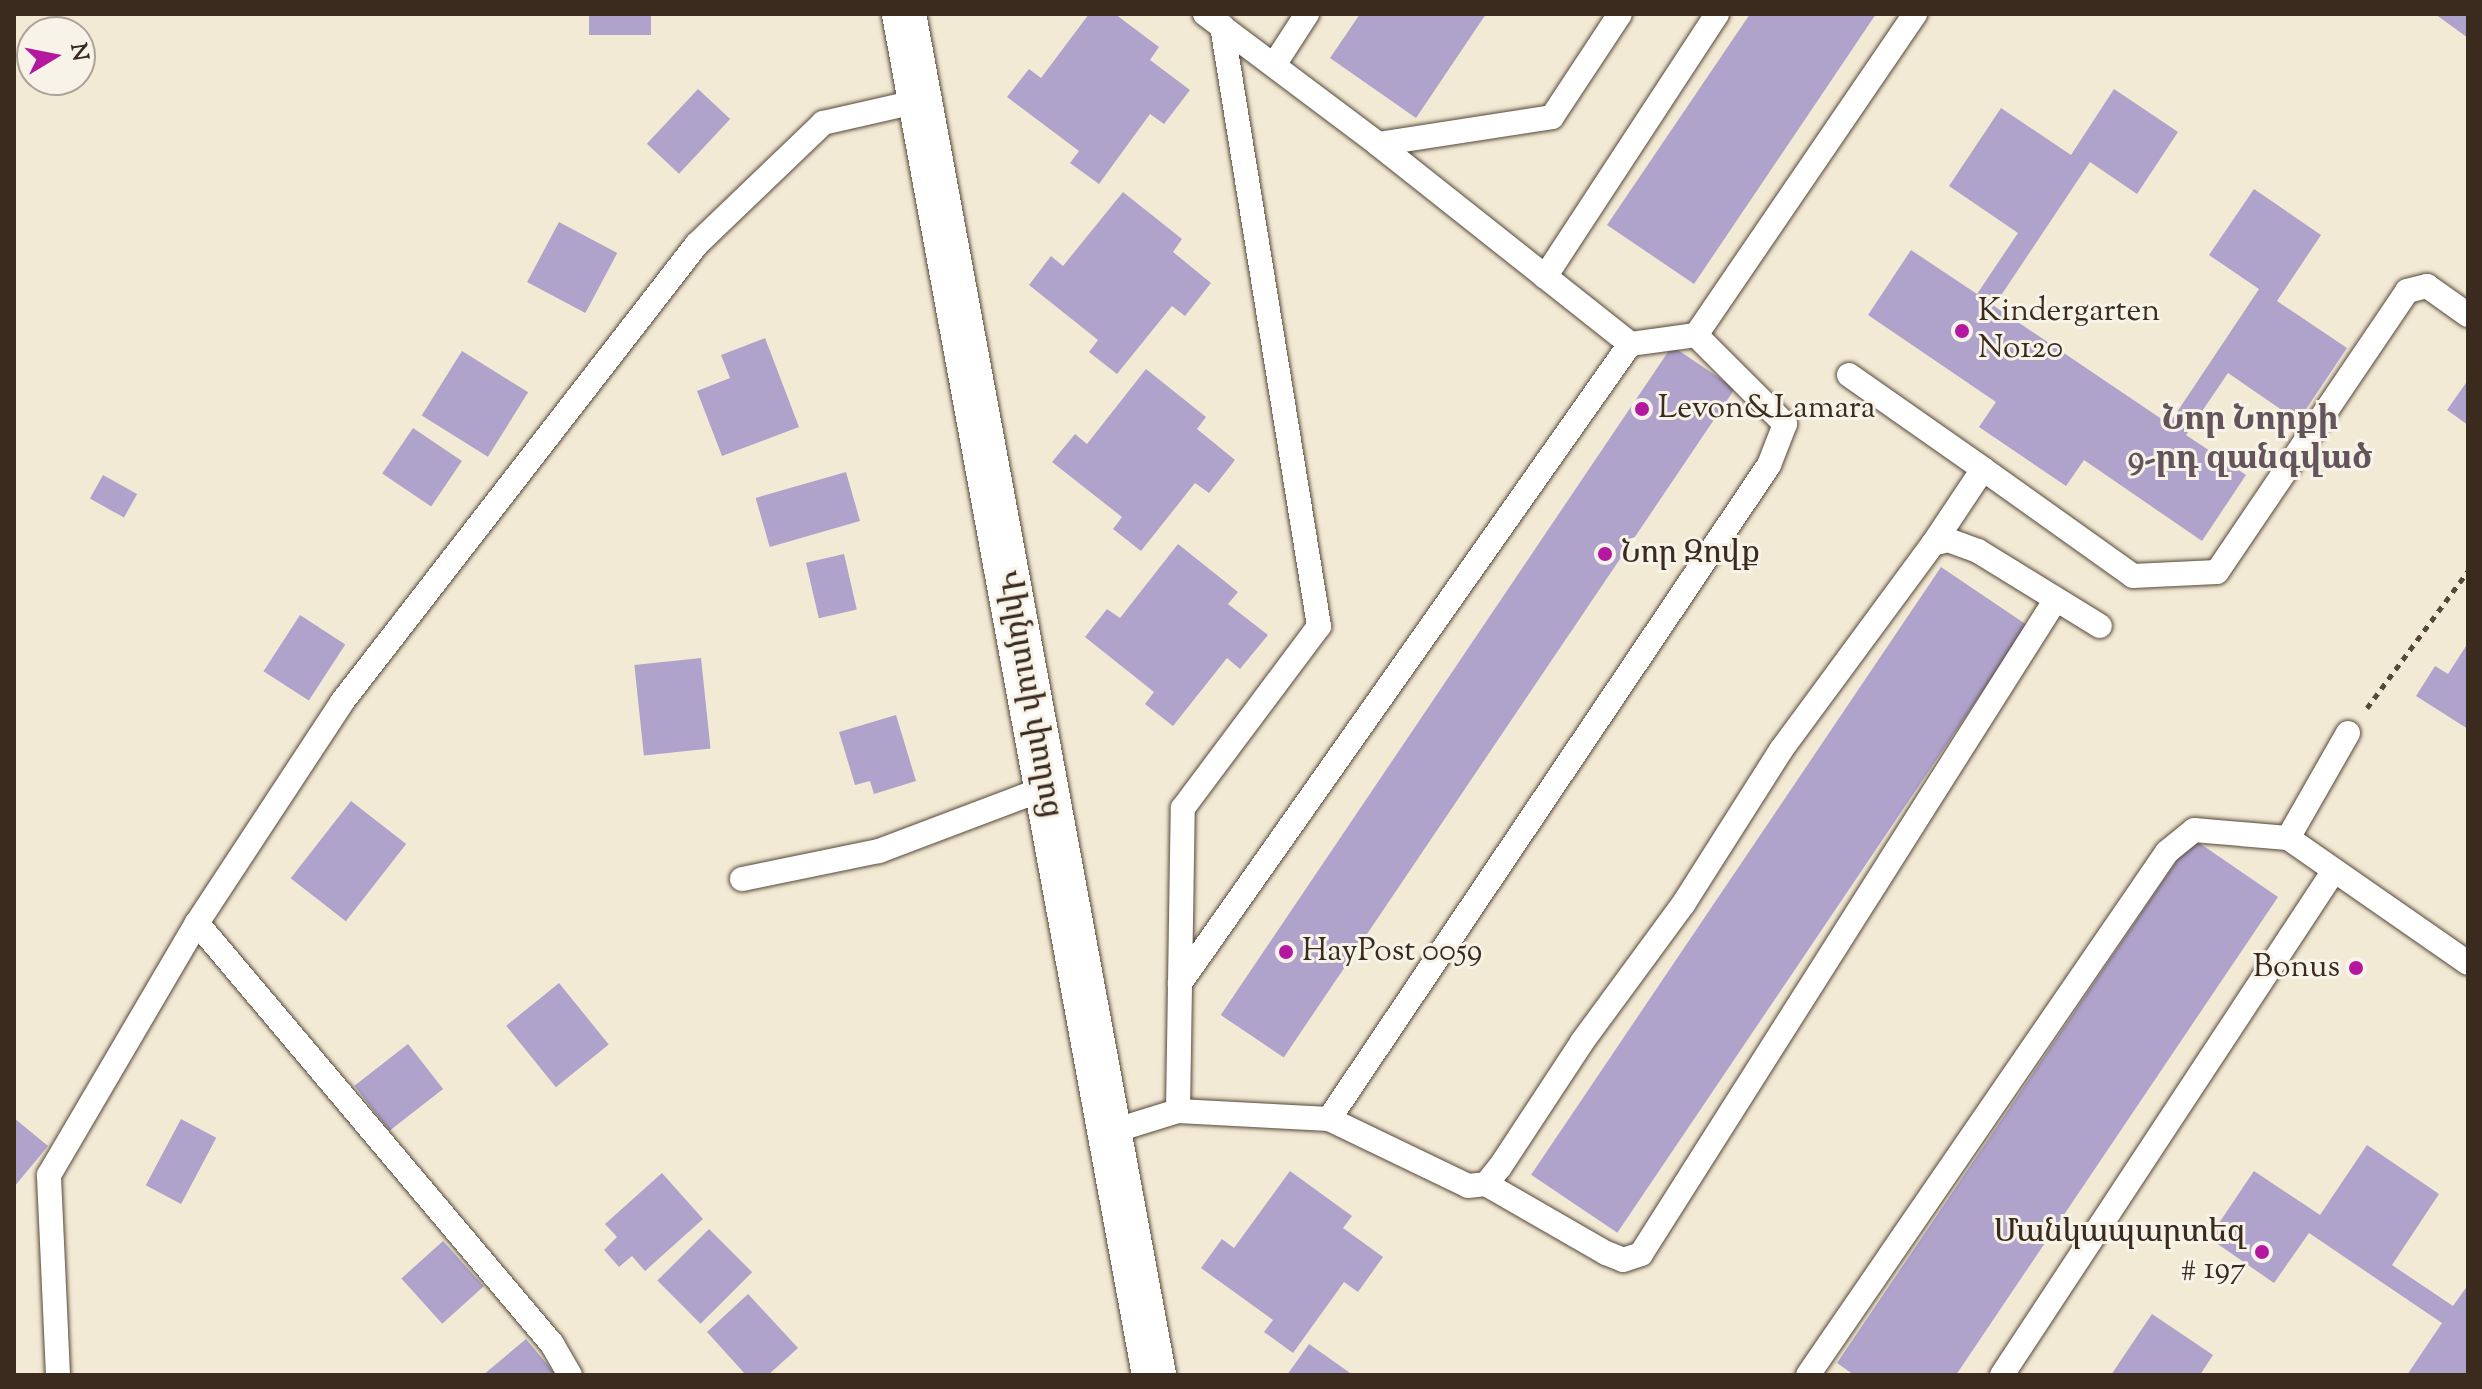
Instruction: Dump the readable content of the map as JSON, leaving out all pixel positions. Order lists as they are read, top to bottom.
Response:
{
  "streets": {
    "street": ["Վիլնյուսի փողոց"]
  },
  "districts": ["Նոր Նորքի 9-րդ զանգված"],
  "places": [
    "Kindergarten No120",
    "Levon&Lamara",
    "Նոր Զովք",
    "HayPost 0059",
    "Bonus",
    "Մանկապարտեզ # 197"
  ],
  "north": "right"
}
